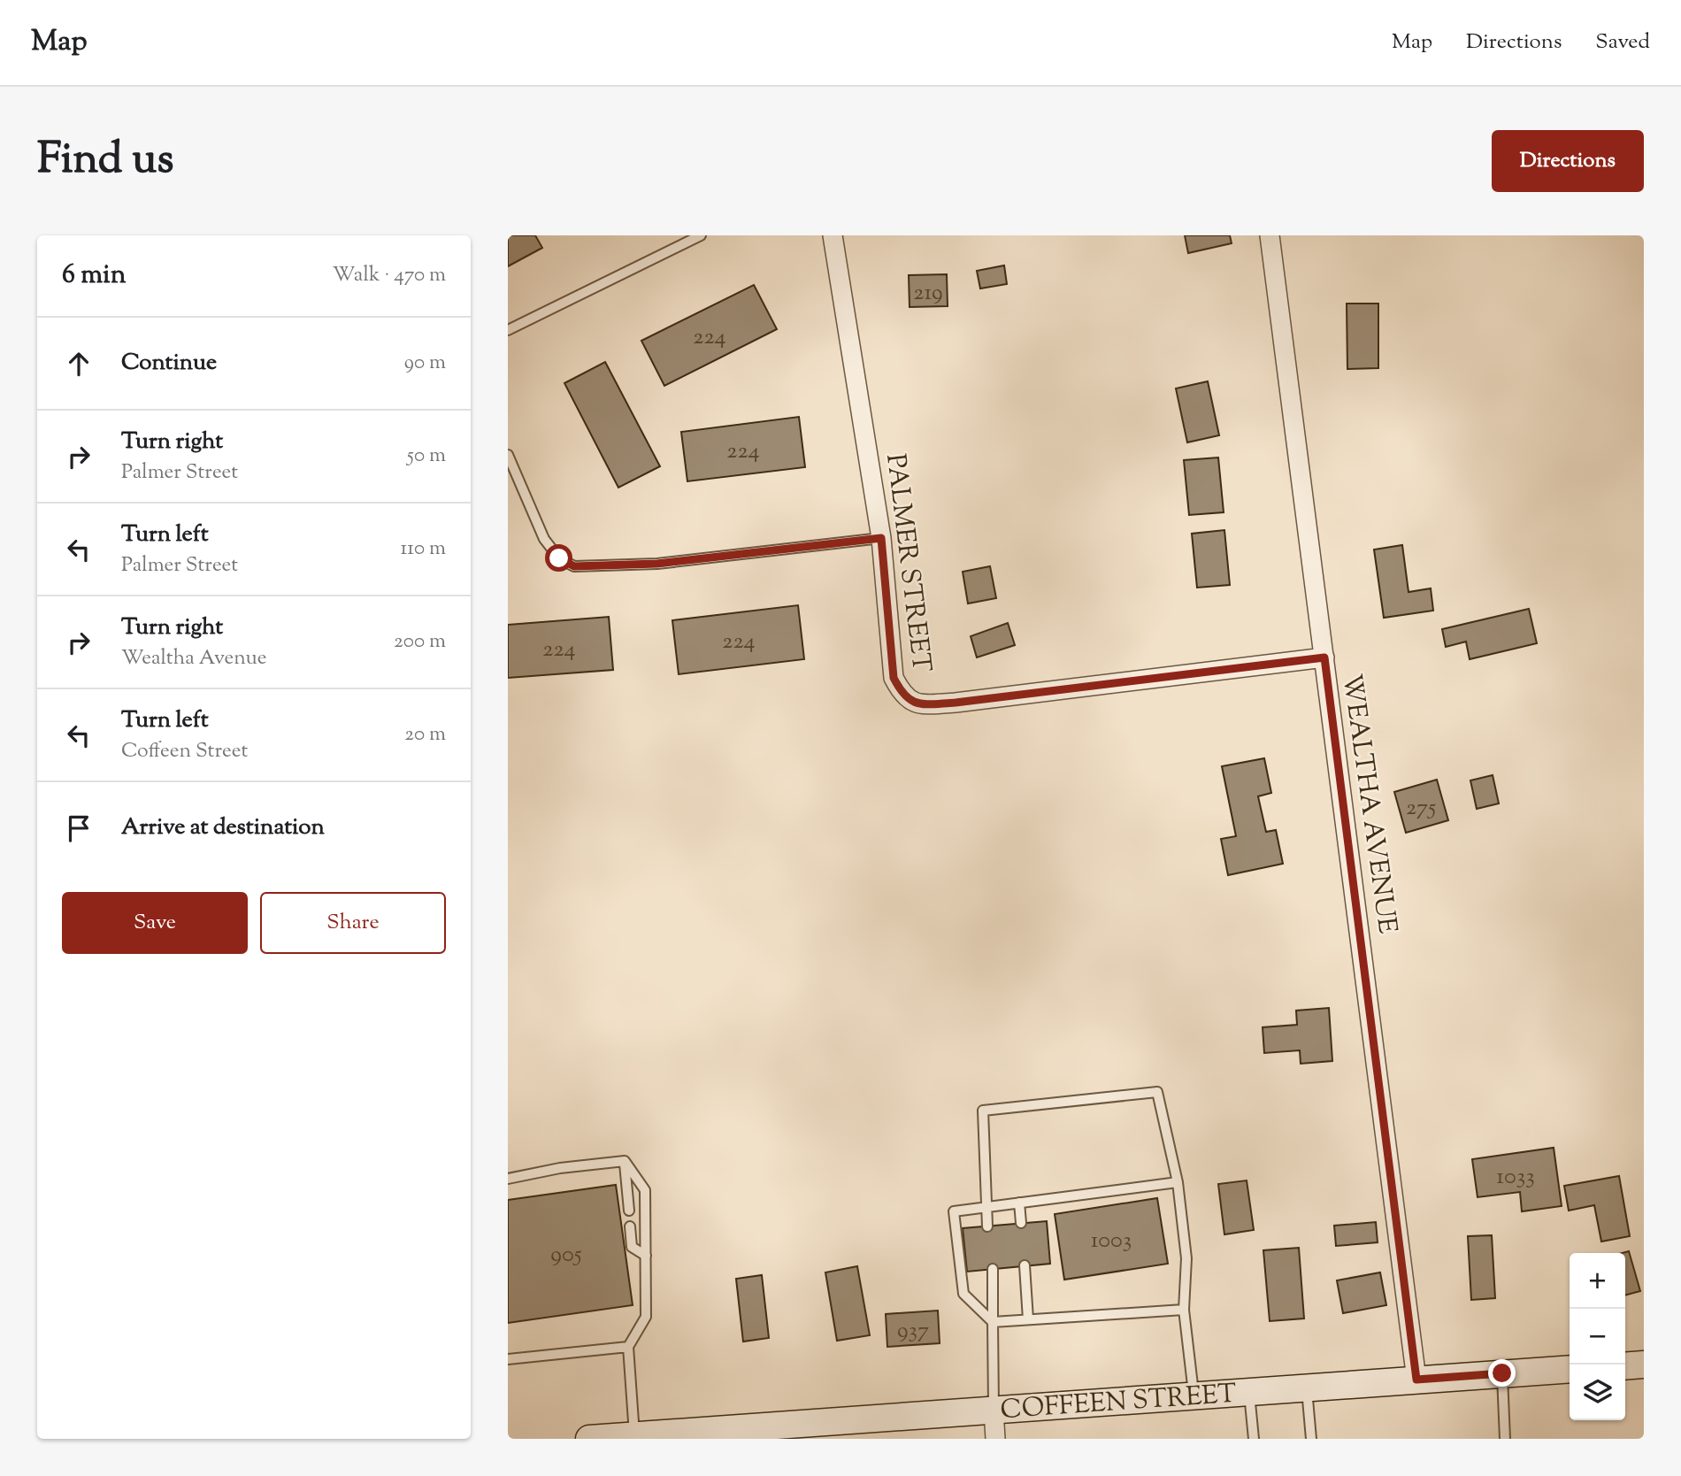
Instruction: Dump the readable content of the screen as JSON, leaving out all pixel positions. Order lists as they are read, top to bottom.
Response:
{
  "streets": {
    "main road": ["COFFEEN STREET"],
    "street": ["PALMER STREET", "WEALTHA AVENUE"]
  },
  "crossings": [
    ["PALMER STREET", "WEALTHA AVENUE"],
    ["WEALTHA AVENUE", "COFFEEN STREET"]
  ],
  "house_numbers": [
    "219",
    "224",
    "224",
    "224",
    "224",
    "275",
    "1033",
    "1003",
    "905",
    "937"
  ],
  "page": {
    "header": "Map",
    "nav": ["Map", "Directions", "Saved"],
    "title": "Find us",
    "buttons": [
      "Directions",
      ["Save", "Share"]
    ],
    "heading": ["6 min", "Walk · 470 m"],
    "list": [
      ["Continue", "90 m"],
      ["Turn right", "Palmer Street", "50 m"],
      ["Turn left", "Palmer Street", "110 m"],
      ["Turn right", "Wealtha Avenue", "200 m"],
      ["Turn left", "Coffeen Street", "20 m"],
      "Arrive at destination"
    ],
    "map_buttons": ["+", "−"]
  }
}
